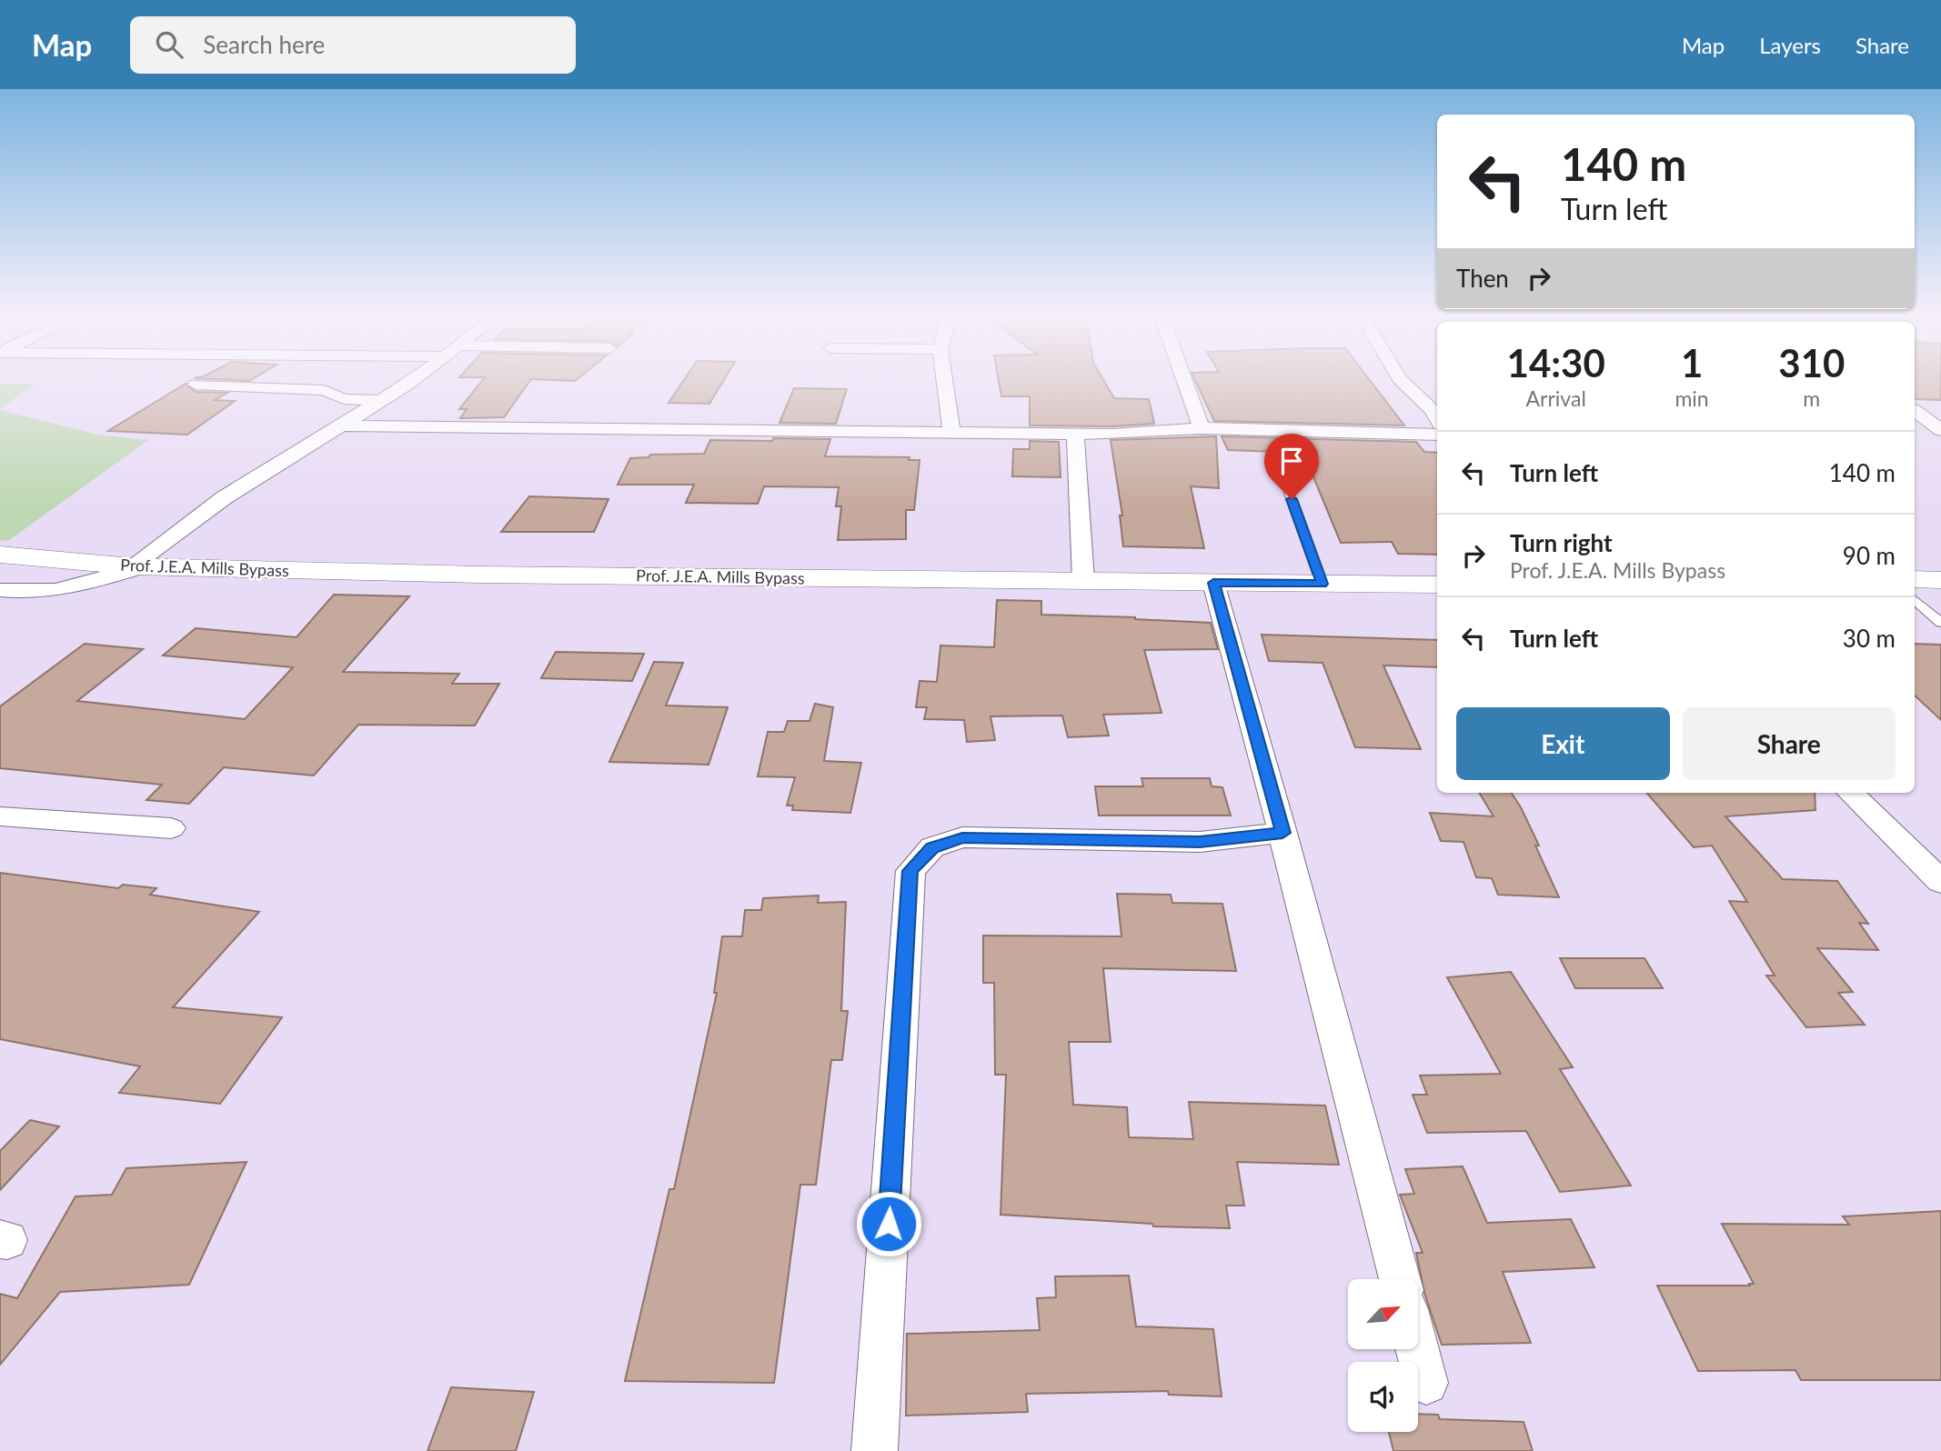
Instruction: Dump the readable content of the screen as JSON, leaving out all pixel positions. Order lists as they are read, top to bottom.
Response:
{
  "streets": {
    "street": ["Prof. J.E.A. Mills Bypass"]
  },
  "north": "top right",
  "page": {
    "header": "Map",
    "search": "Search here",
    "nav": ["Map", "Layers", "Share"],
    "turn": ["140 m", "Turn left"],
    "then": "Then",
    "eta": [
      "14:30",
      "Arrival",
      "1",
      "min",
      "310",
      "m"
    ],
    "list": [
      {
        "name": "Turn left",
        "value": "140 m"
      },
      {
        "name": "Turn right",
        "note": "Prof. J.E.A. Mills Bypass",
        "value": "90 m"
      },
      {
        "name": "Turn left",
        "value": "30 m"
      }
    ],
    "buttons": ["Exit", "Share"]
  }
}
